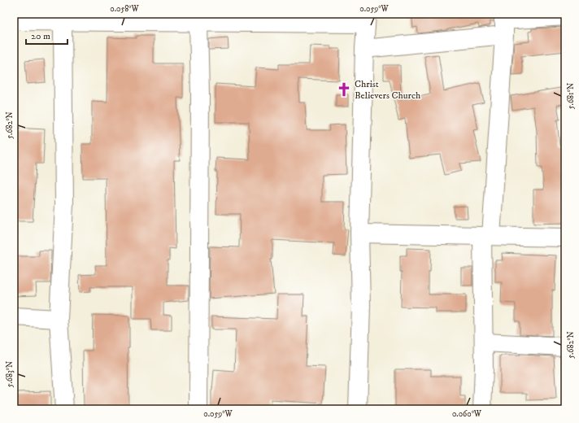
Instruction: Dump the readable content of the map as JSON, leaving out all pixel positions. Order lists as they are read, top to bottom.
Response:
{
  "places": {
    "church": ["Christ Believers Church"]
  },
  "scale_bar": "20 m",
  "coordinates": [
    "0.058°W",
    "0.059°W",
    "5.681°N",
    "5.682°N",
    "5.683°N",
    "0.060°W"
  ]
}
